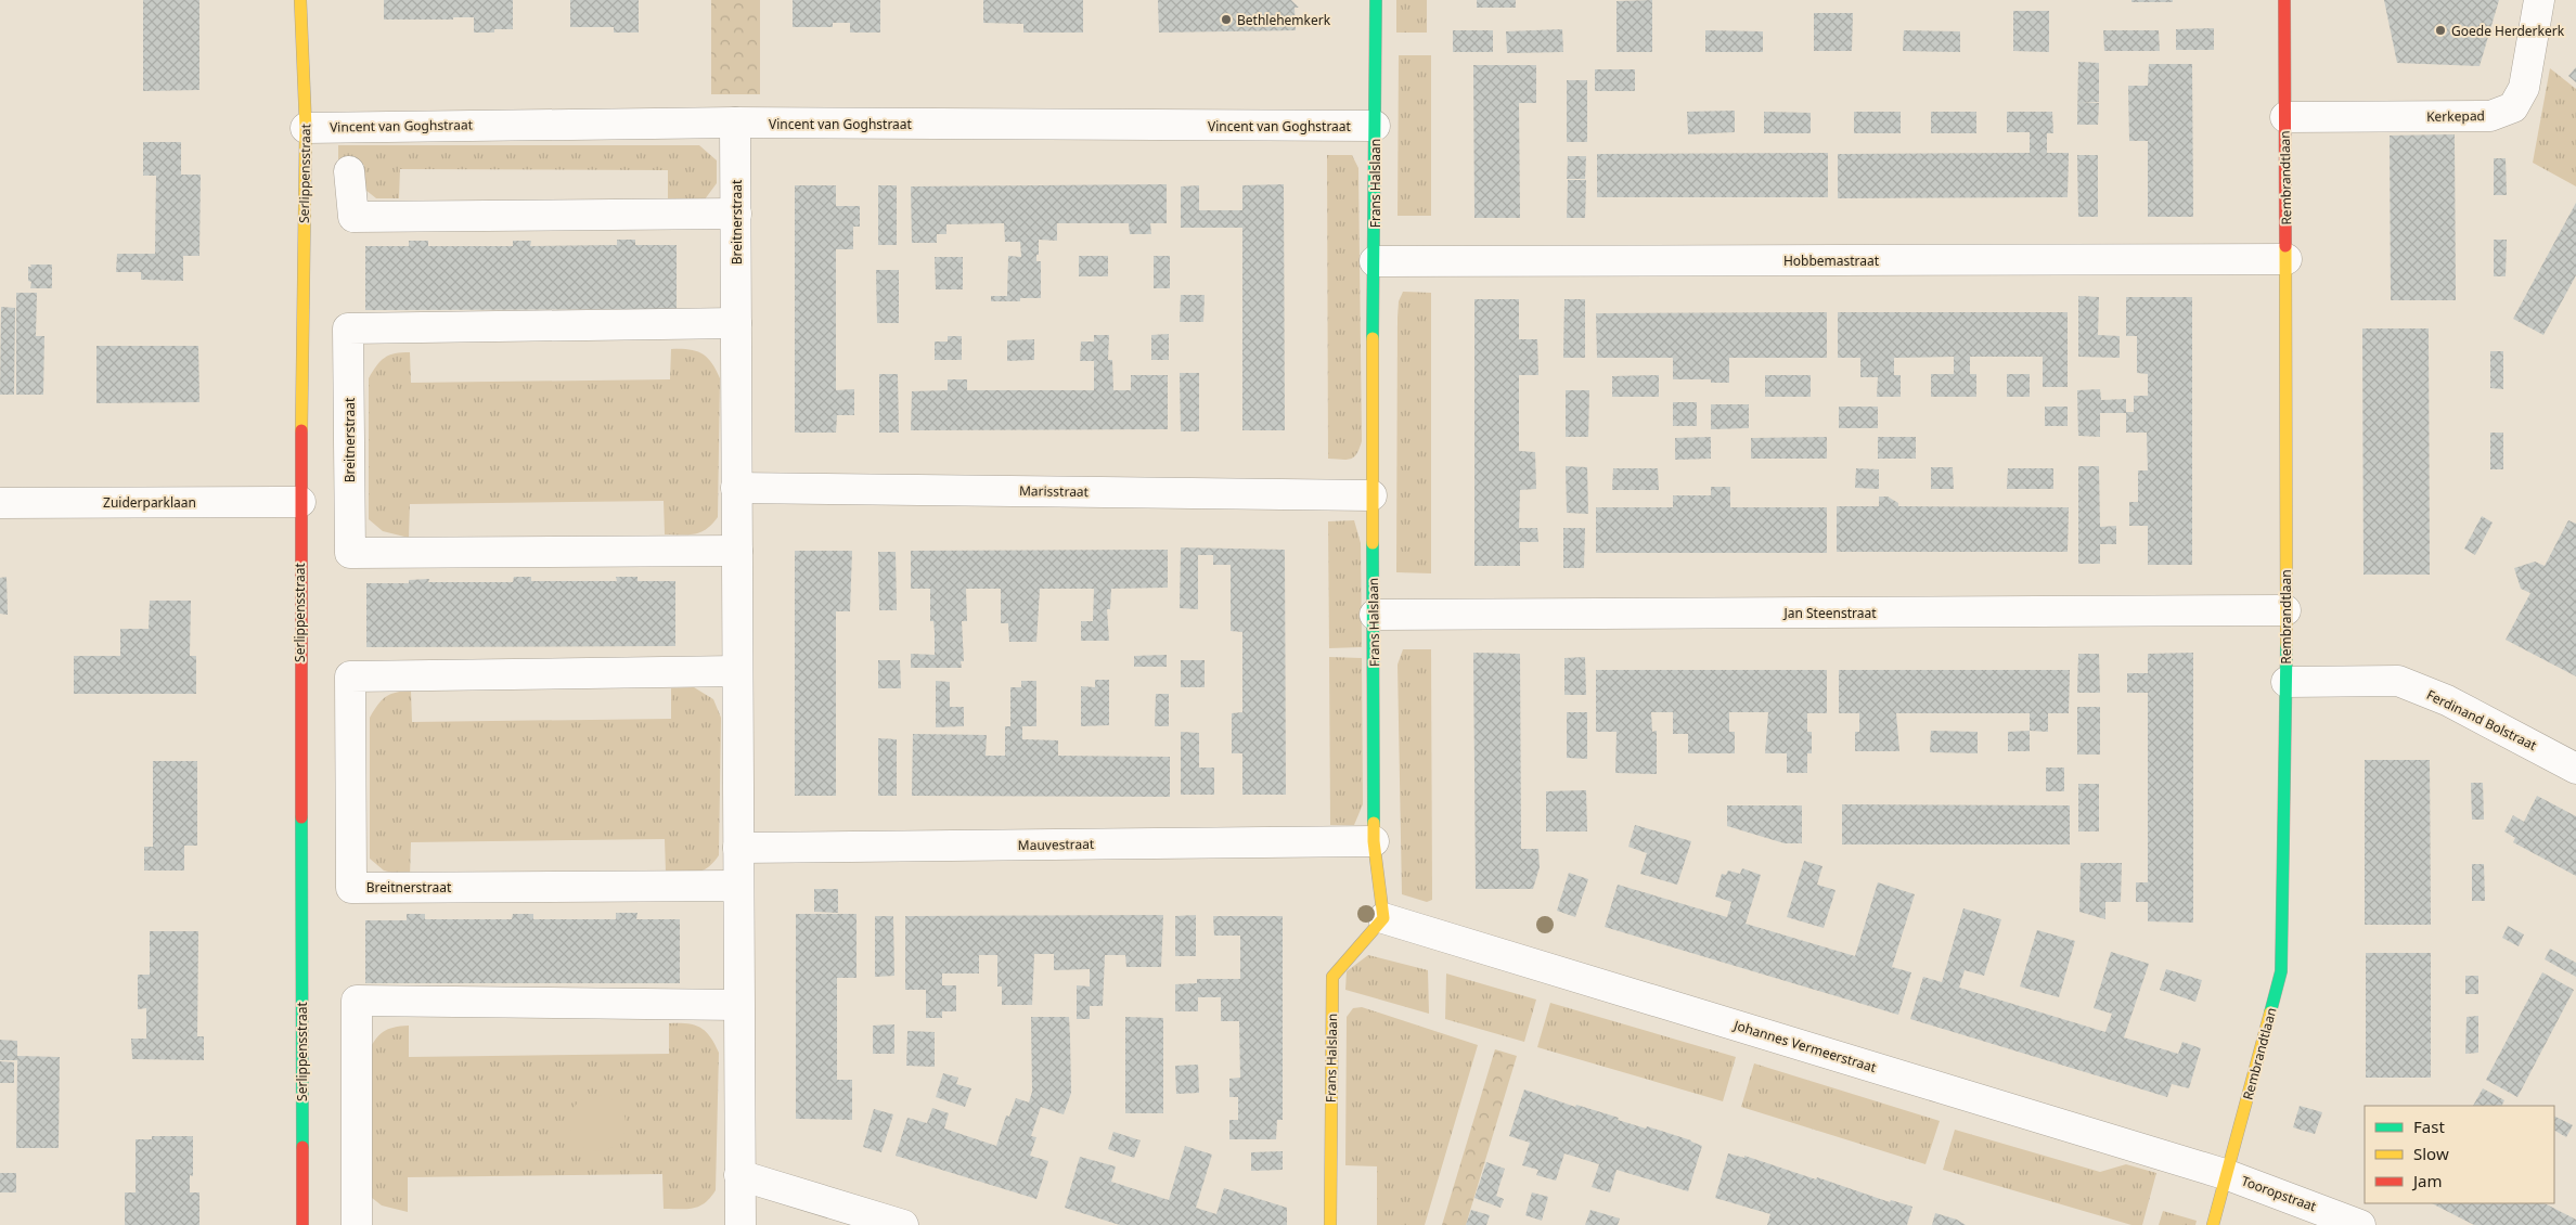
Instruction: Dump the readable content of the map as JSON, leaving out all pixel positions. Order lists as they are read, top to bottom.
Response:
{
  "streets": {
    "street": [
      "Kerkepad",
      "Vincent van Goghstraat",
      "Serlippensstraat",
      "Rembrandtlaan",
      "Frans Halslaan",
      "Breitnerstraat",
      "Hobbemastraat",
      "Marisstraat",
      "Zuiderparklaan",
      "Jan Steenstraat",
      "Ferdinand Bolstraat",
      "Mauvestraat",
      "Johannes Vermeerstraat",
      "Tooropstraat"
    ]
  },
  "crossings": [
    ["Kerkepad", "Rembrandtlaan"],
    ["Vincent van Goghstraat", "Serlippensstraat"],
    ["Vincent van Goghstraat", "Frans Halslaan"],
    ["Vincent van Goghstraat", "Breitnerstraat"],
    ["Serlippensstraat", "Zuiderparklaan"],
    ["Rembrandtlaan", "Hobbemastraat"],
    ["Rembrandtlaan", "Jan Steenstraat"],
    ["Rembrandtlaan", "Ferdinand Bolstraat"],
    ["Rembrandtlaan", "Johannes Vermeerstraat"],
    ["Rembrandtlaan", "Tooropstraat"],
    ["Frans Halslaan", "Hobbemastraat"],
    ["Frans Halslaan", "Marisstraat"],
    ["Frans Halslaan", "Jan Steenstraat"],
    ["Frans Halslaan", "Mauvestraat"],
    ["Frans Halslaan", "Johannes Vermeerstraat"],
    ["Breitnerstraat", "Marisstraat"],
    ["Breitnerstraat", "Mauvestraat"],
    ["Johannes Vermeerstraat", "Tooropstraat"]
  ],
  "places": ["Bethlehemkerk", "Goede Herderkerk"],
  "legend": ["Fast", "Slow", "Jam"]
}
